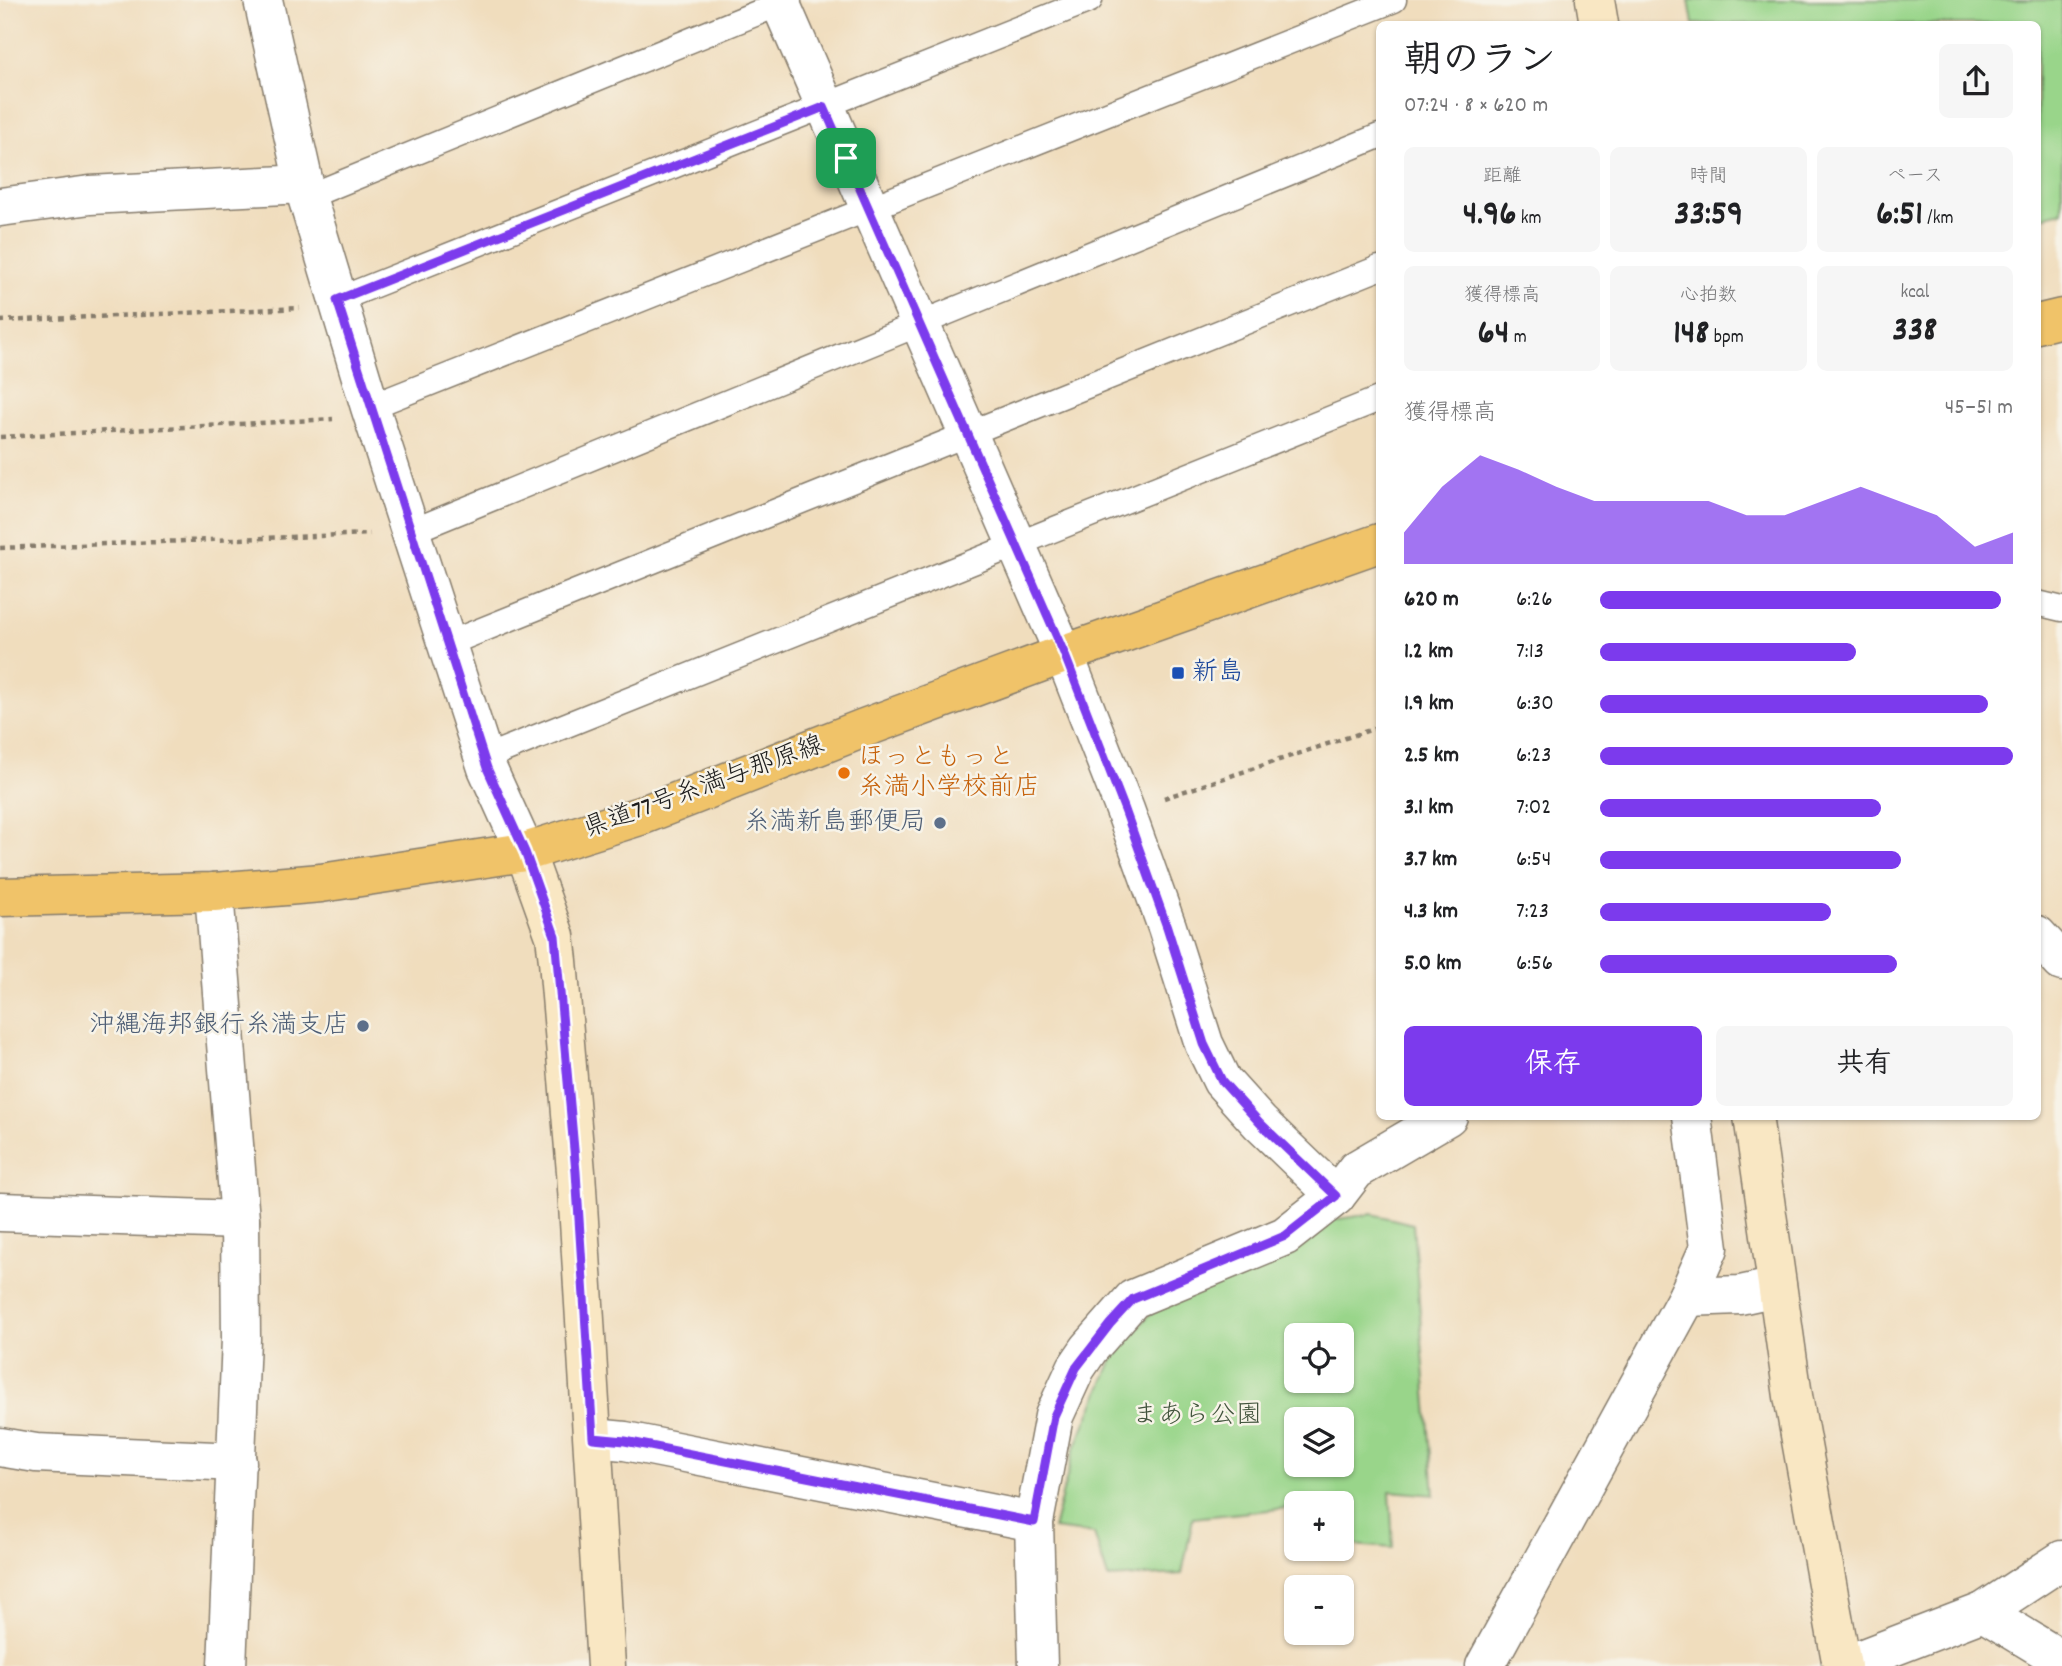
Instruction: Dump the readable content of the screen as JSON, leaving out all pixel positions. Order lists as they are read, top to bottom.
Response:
{
  "streets": {
    "main road": ["県道77号糸満与那原線"]
  },
  "parks": ["まあら公園"],
  "places": {
    "transit": ["新島"],
    "other": ["ほっともっと 糸満小学校前店", "糸満新島郵便局", "沖縄海邦銀行糸満支店"]
  },
  "page": {
    "heading": ["朝のラン", "07:24 · 8 × 620 m"],
    "stats": [
      ["距離", "4.96 km"],
      ["時間", "33:59"],
      ["ペース", "6:51 /km"],
      ["獲得標高", "64 m"],
      ["心拍数", "148 bpm"],
      ["kcal", "338"]
    ],
    "chart": ["獲得標高", "45–51 m"],
    "list": [
      {
        "name": "620 m",
        "note": "6:26"
      },
      {
        "name": "1.2 km",
        "note": "7:13"
      },
      {
        "name": "1.9 km",
        "note": "6:30"
      },
      {
        "name": "2.5 km",
        "note": "6:23"
      },
      {
        "name": "3.1 km",
        "note": "7:02"
      },
      {
        "name": "3.7 km",
        "note": "6:54"
      },
      {
        "name": "4.3 km",
        "note": "7:23"
      },
      {
        "name": "5.0 km",
        "note": "6:56"
      }
    ],
    "buttons": ["保存", "共有"],
    "map_buttons": ["+", "−"]
  }
}
